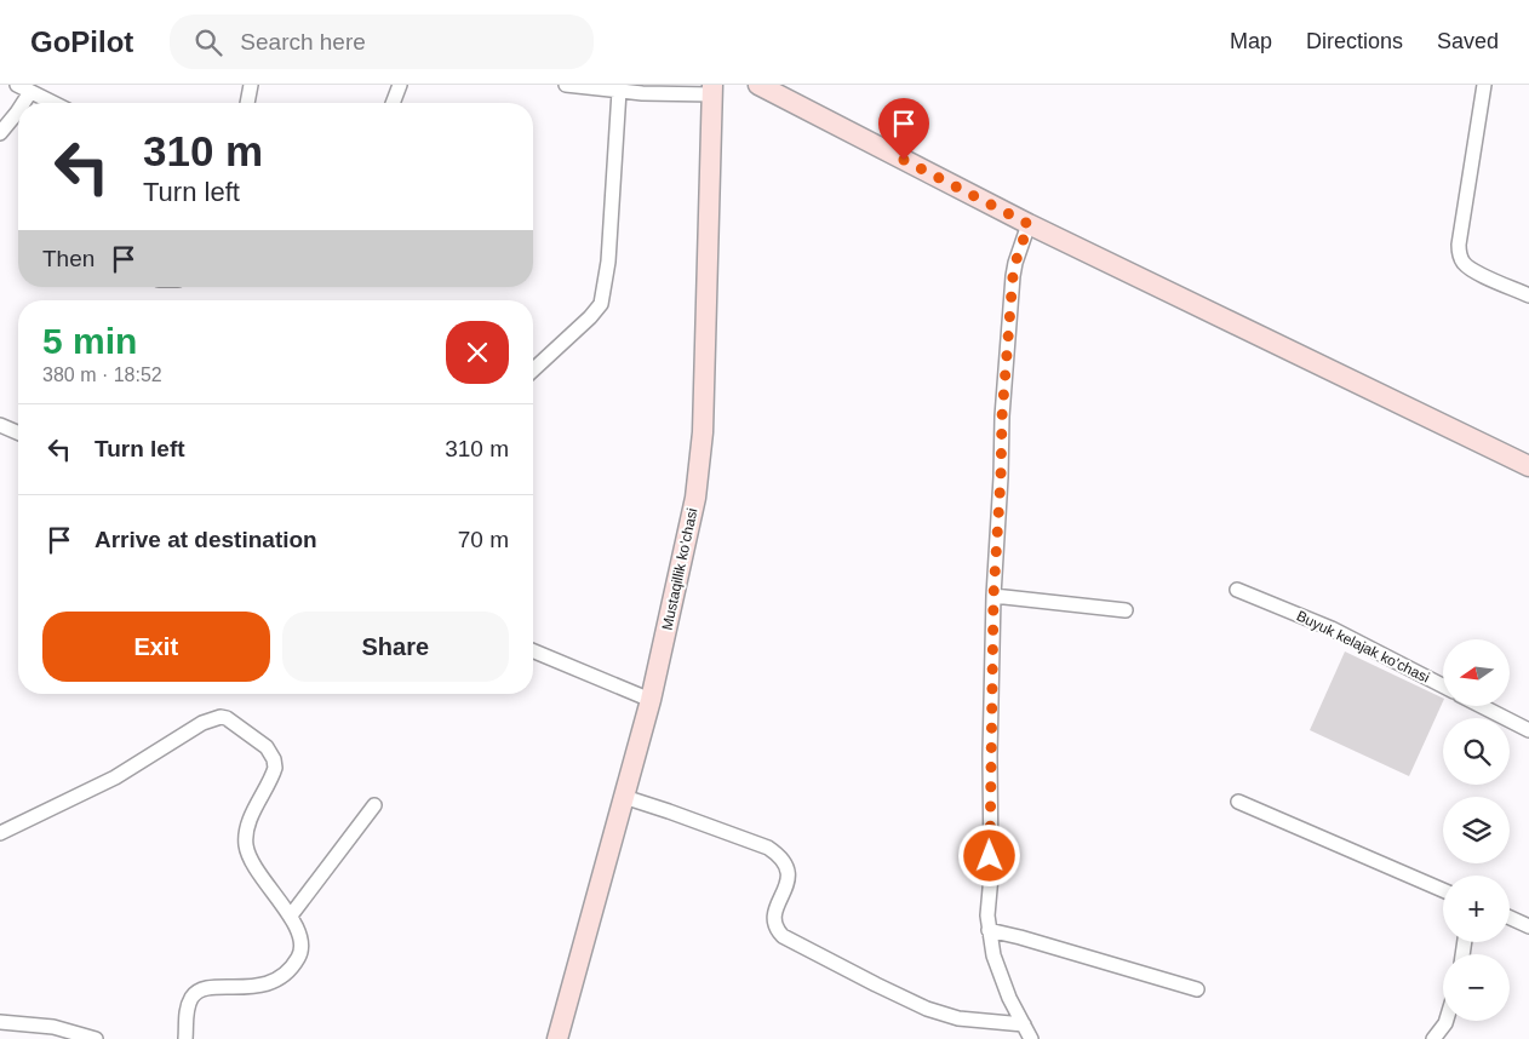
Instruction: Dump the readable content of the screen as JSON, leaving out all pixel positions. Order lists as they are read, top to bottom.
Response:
{
  "streets": {
    "main road": ["Mustaqillik ko’chasi"],
    "street": ["Buyuk kelajak ko'chasi"]
  },
  "north": "left",
  "page": {
    "header": "GoPilot",
    "search": "Search here",
    "nav": ["Map", "Directions", "Saved"],
    "turn": ["310 m", "Turn left"],
    "then": "Then",
    "heading": ["5 min", "380 m · 18:52"],
    "list": [
      {
        "name": "Turn left",
        "value": "310 m"
      },
      {
        "name": "Arrive at destination",
        "value": "70 m"
      }
    ],
    "buttons": ["Exit", "Share"],
    "map_buttons": ["+", "−"]
  }
}
